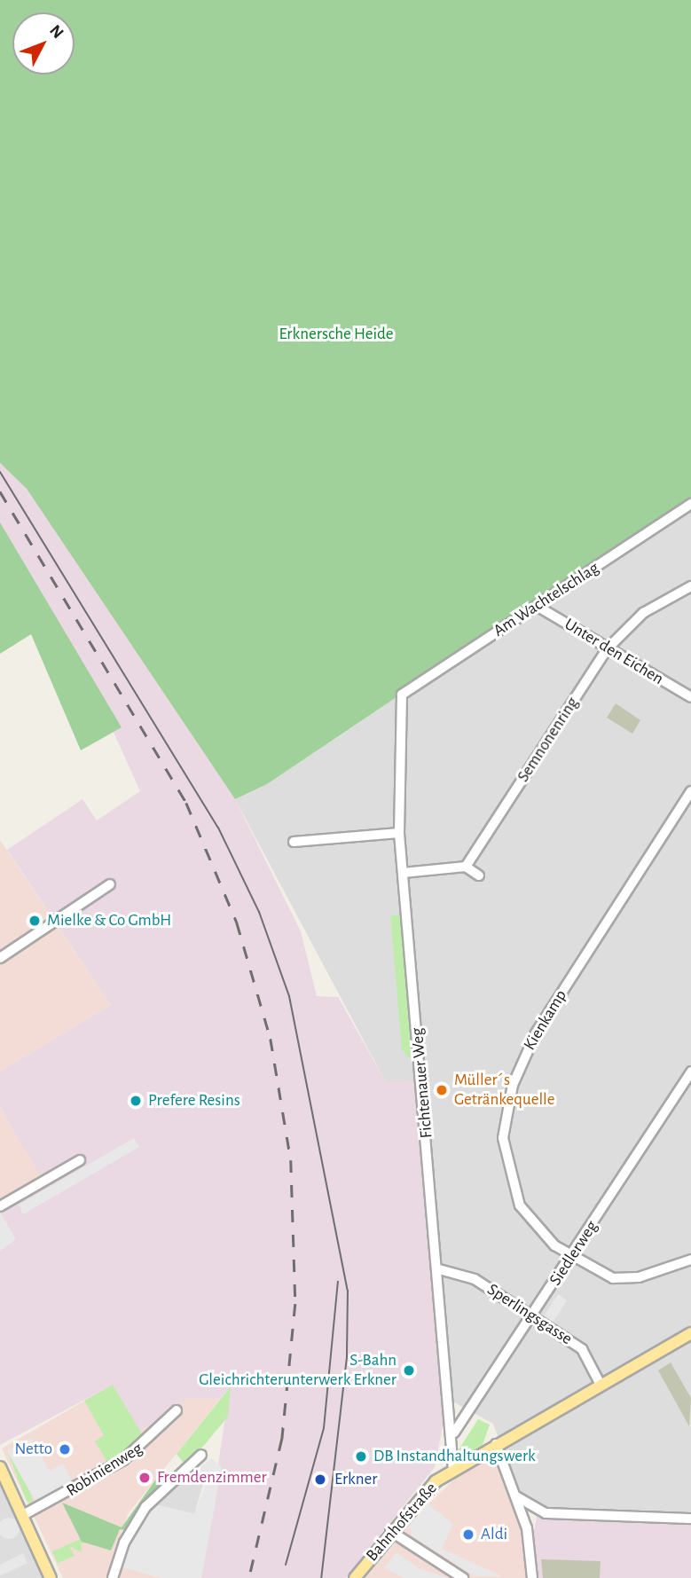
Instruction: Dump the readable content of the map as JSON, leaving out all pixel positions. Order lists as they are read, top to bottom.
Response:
{
  "streets": {
    "main road": ["Bahnhofstraße"],
    "street": [
      "Am Wachtelschlag",
      "Unter den Eichen",
      "Semnonenring",
      "Kienkamp",
      "Fichtenauer Weg",
      "Siedlerweg",
      "Sperlingsgasse",
      "Robinienweg"
    ]
  },
  "crossings": [
    ["Am Wachtelschlag", "Unter den Eichen"],
    ["Am Wachtelschlag", "Fichtenauer Weg"],
    ["Unter den Eichen", "Semnonenring"],
    ["Kienkamp", "Siedlerweg"],
    ["Fichtenauer Weg", "Siedlerweg"],
    ["Fichtenauer Weg", "Sperlingsgasse"],
    ["Fichtenauer Weg", "Bahnhofstraße"],
    ["Siedlerweg", "Sperlingsgasse"],
    ["Sperlingsgasse", "Bahnhofstraße"]
  ],
  "parks": ["Erknersche Heide"],
  "places": [
    "Mielke & Co GmbH",
    "Müller´s Getränkequelle",
    "Prefere Resins",
    "S-Bahn Gleichrichterunterwerk Erkner",
    "Netto",
    "DB Instandhaltungswerk",
    "Fremdenzimmer",
    "Erkner",
    "Aldi"
  ],
  "north": "top right"
}
